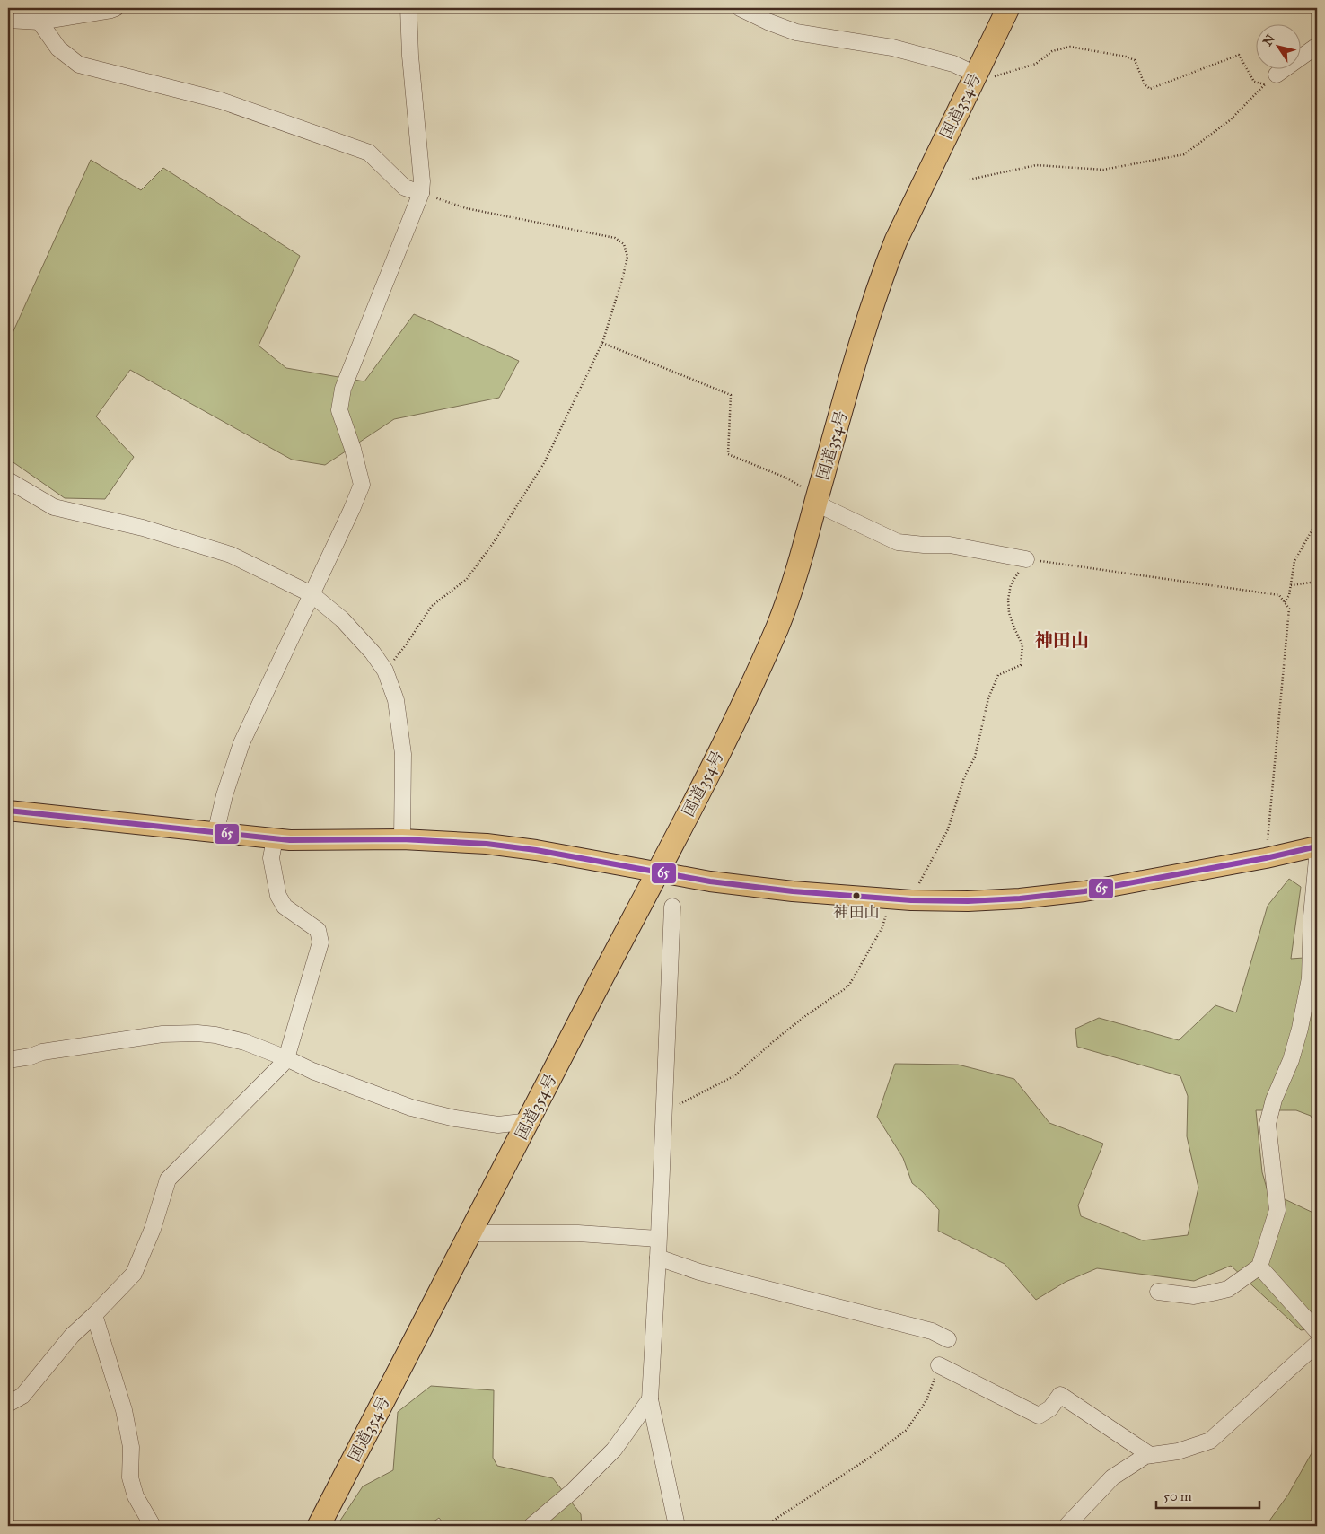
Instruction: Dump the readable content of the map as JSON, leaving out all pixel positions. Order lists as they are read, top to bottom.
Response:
{
  "streets": {
    "highway": ["国道354号"]
  },
  "districts": ["神田山"],
  "places": ["神田山"],
  "lines": ["transit line 65"],
  "scale_bar": "50 m",
  "north": "top left"
}
